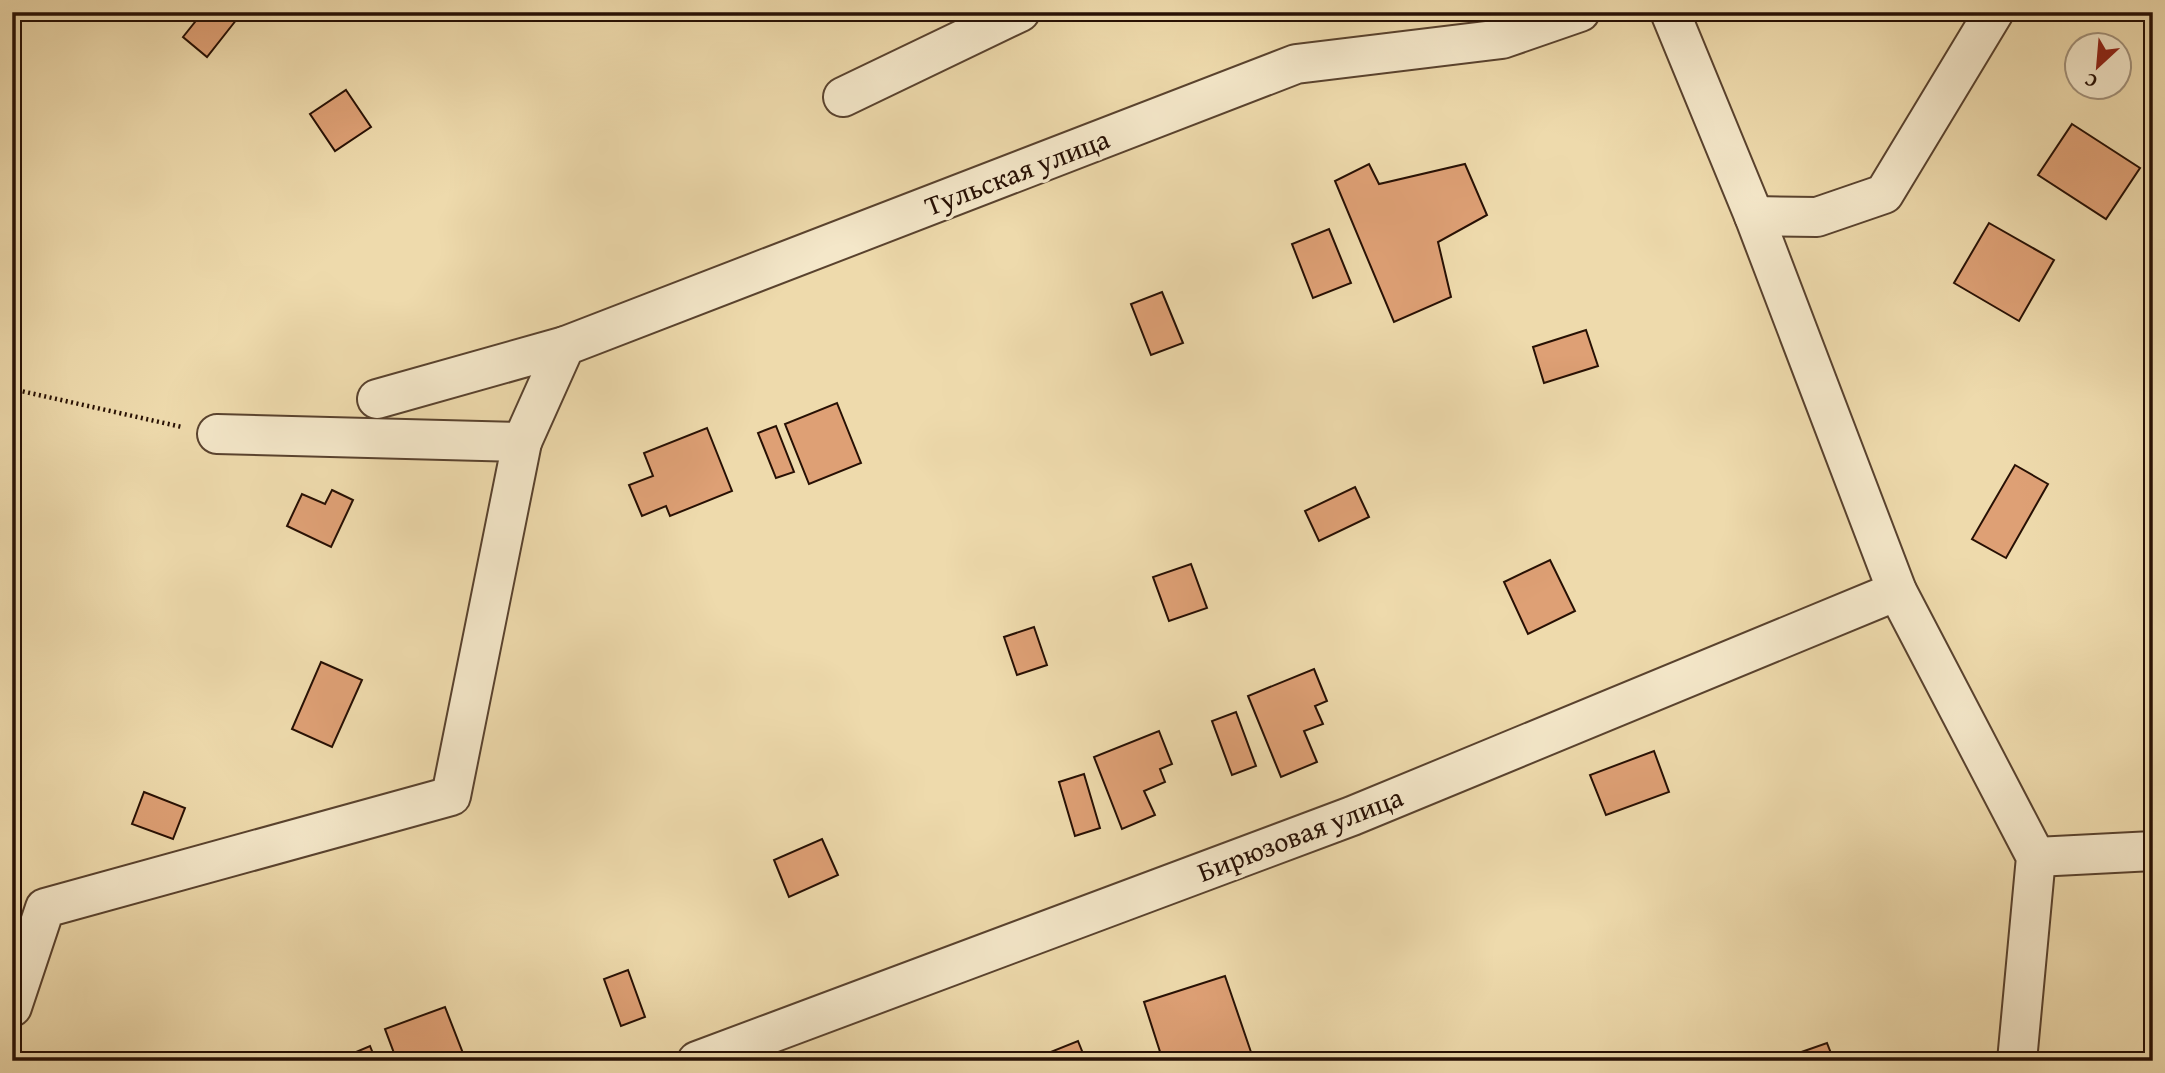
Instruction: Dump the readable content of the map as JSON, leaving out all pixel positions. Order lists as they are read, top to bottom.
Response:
{
  "streets": {
    "street": ["Тульская улица", "Бирюзовая улица"]
  },
  "north": "bottom left"
}
